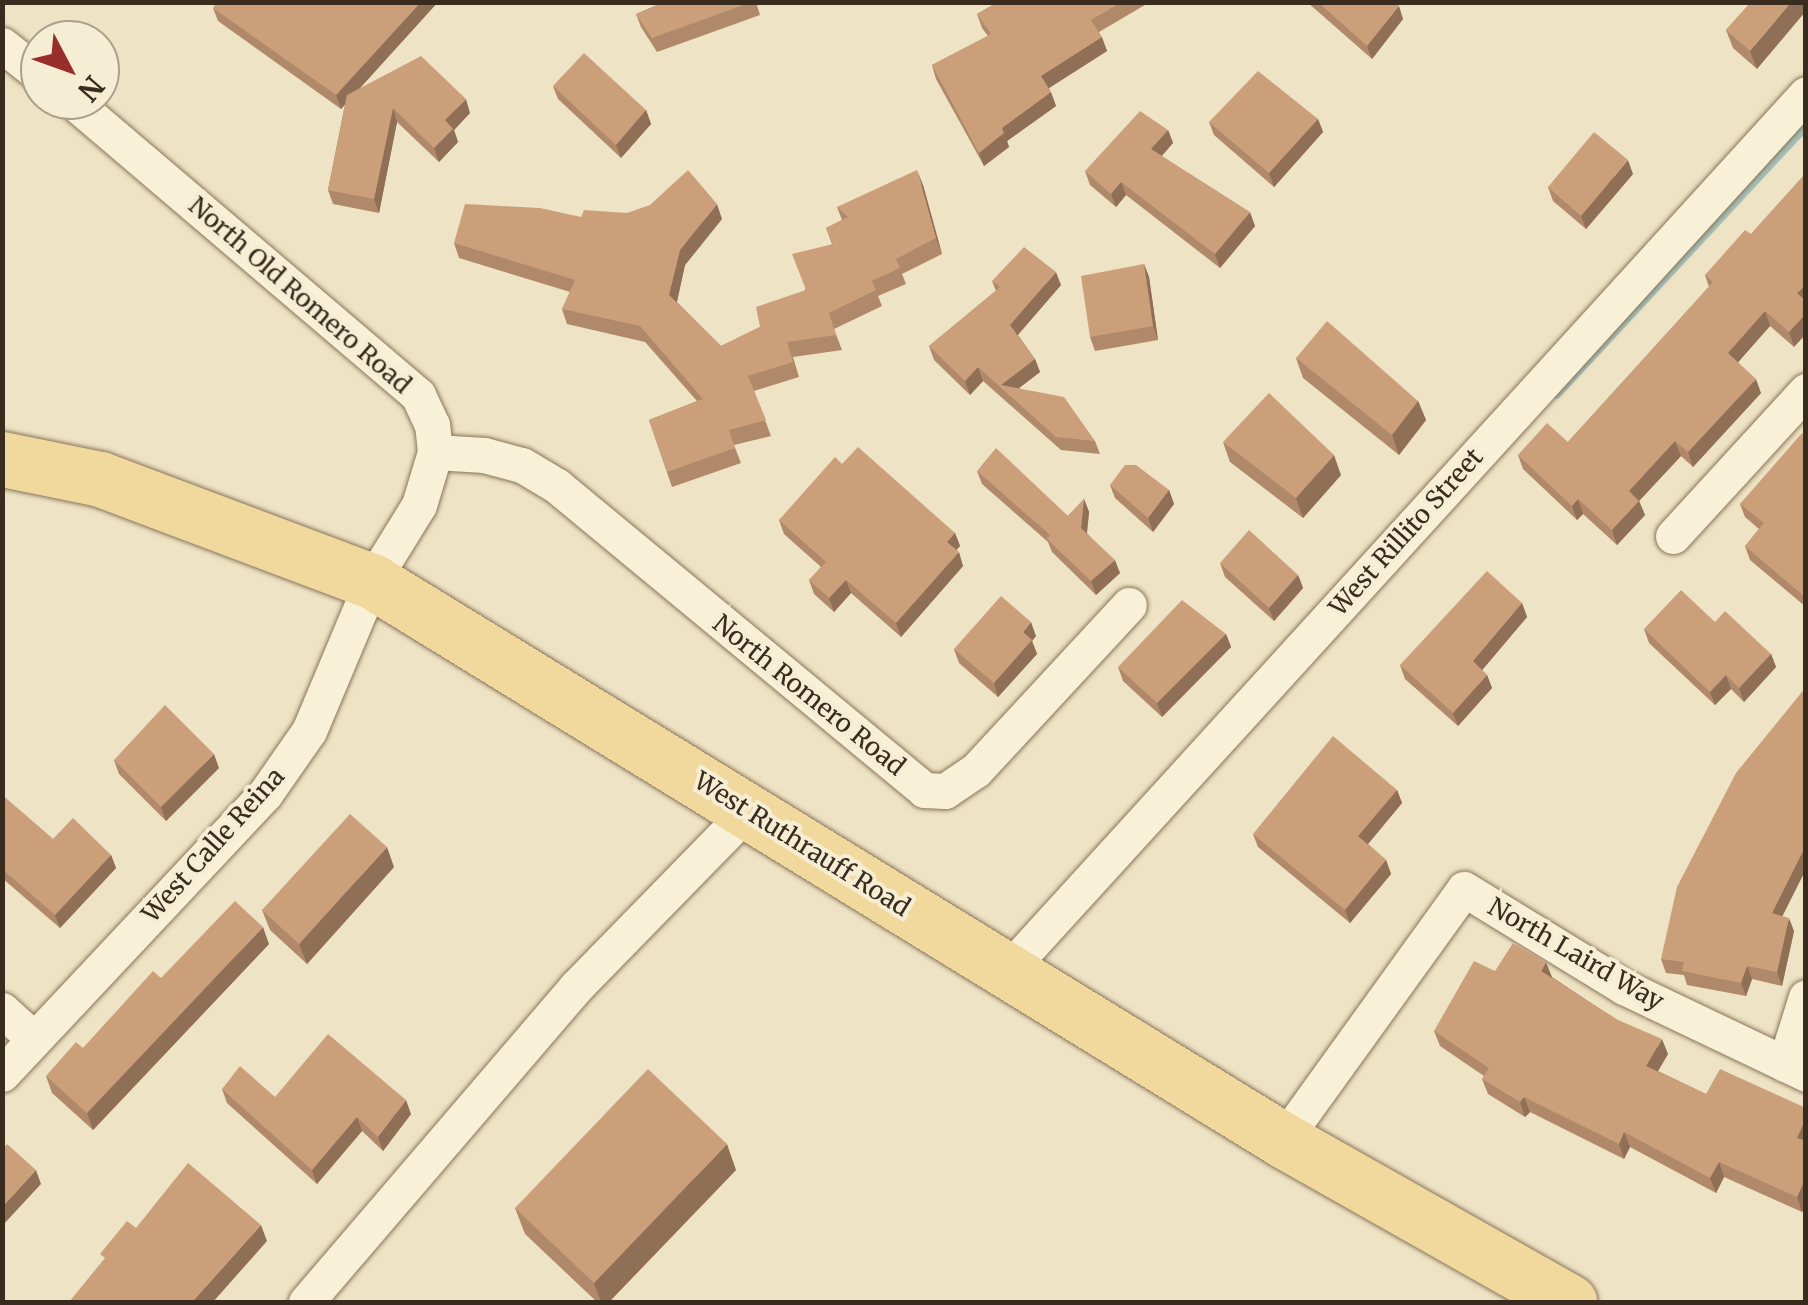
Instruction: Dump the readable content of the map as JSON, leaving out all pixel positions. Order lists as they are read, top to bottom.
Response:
{
  "streets": {
    "main road": ["West Ruthrauff Road"],
    "street": [
      "North Old Romero Road",
      "West Rillito Street",
      "North Romero Road",
      "West Calle Reina",
      "North Laird Way"
    ]
  },
  "crossings": [
    ["North Old Romero Road", "North Romero Road"],
    ["West Rillito Street", "West Ruthrauff Road"],
    ["West Ruthrauff Road", "West Calle Reina"],
    ["West Ruthrauff Road", "North Laird Way"]
  ],
  "north": "bottom right"
}
